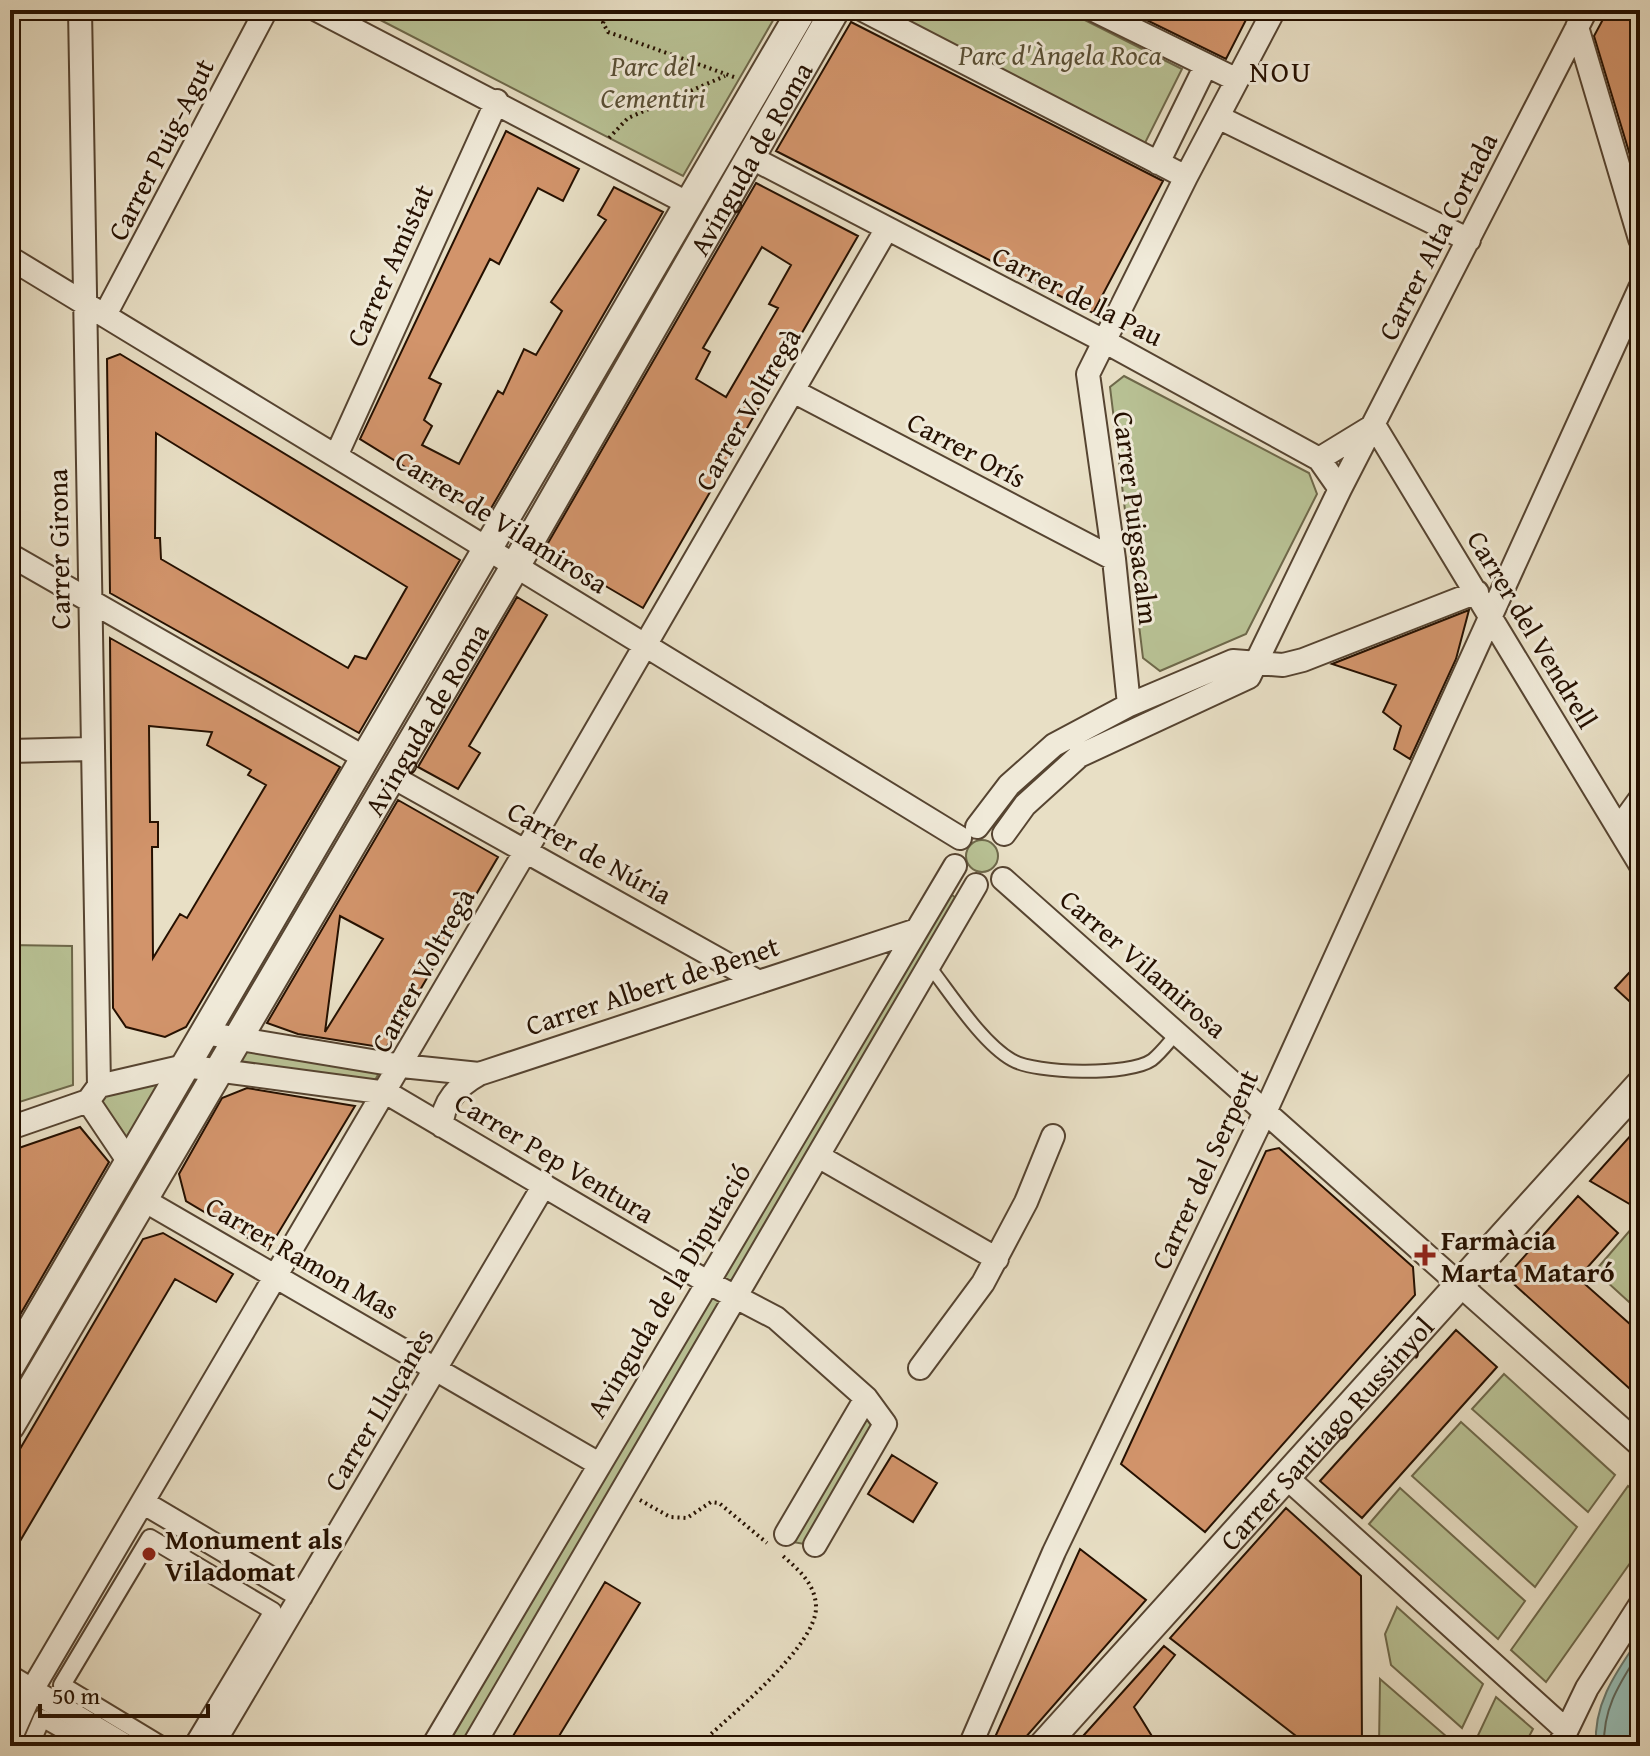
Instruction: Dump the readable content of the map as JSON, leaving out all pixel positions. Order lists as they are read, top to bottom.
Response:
{
  "streets": {
    "street": [
      "Carrer Puig-Agut",
      "Avinguda de Roma",
      "Carrer Alta Cortada",
      "Carrer Amistat",
      "Carrer de la Pau",
      "Carrer Voltregà",
      "Carrer Orís",
      "Carrer Puigsacalm",
      "Carrer de Vilamirosa",
      "Carrer Girona",
      "Carrer del Vendrell",
      "Carrer de Núria",
      "Carrer Vilamirosa",
      "Carrer Albert de Benet",
      "Carrer Pep Ventura",
      "Carrer del Serpent",
      "Carrer Ramon Mas",
      "Avinguda de la Diputació",
      "Carrer Lluçanès",
      "Carrer Santiago Russinyol"
    ]
  },
  "crossings": [
    ["Carrer Puig-Agut", "Carrer de Vilamirosa"],
    ["Avinguda de Roma", "Carrer de la Pau"],
    ["Avinguda de Roma", "Carrer de Vilamirosa"],
    ["Avinguda de Roma", "Carrer de Núria"],
    ["Avinguda de Roma", "Carrer Albert de Benet"],
    ["Avinguda de Roma", "Carrer Ramon Mas"],
    ["Carrer Alta Cortada", "Carrer del Vendrell"],
    ["Carrer Amistat", "Carrer de Vilamirosa"],
    ["Carrer de la Pau", "Carrer Voltregà"],
    ["Carrer de la Pau", "Carrer Puigsacalm"],
    ["Carrer Voltregà", "Carrer Orís"],
    ["Carrer Voltregà", "Carrer de Vilamirosa"],
    ["Carrer Voltregà", "Carrer de Núria"],
    ["Carrer Voltregà", "Carrer Albert de Benet"],
    ["Carrer Voltregà", "Carrer Pep Ventura"],
    ["Carrer Voltregà", "Carrer Ramon Mas"],
    ["Carrer Orís", "Carrer Puigsacalm"],
    ["Carrer de Vilamirosa", "Carrer Girona"],
    ["Carrer de Vilamirosa", "Carrer Vilamirosa"],
    ["Carrer de Vilamirosa", "Avinguda de la Diputació"],
    ["Carrer del Vendrell", "Carrer del Serpent"],
    ["Carrer de Núria", "Carrer Albert de Benet"],
    ["Carrer Vilamirosa", "Carrer del Serpent"],
    ["Carrer Vilamirosa", "Avinguda de la Diputació"],
    ["Carrer Vilamirosa", "Carrer Santiago Russinyol"],
    ["Carrer Albert de Benet", "Avinguda de la Diputació"],
    ["Carrer Pep Ventura", "Avinguda de la Diputació"],
    ["Carrer Pep Ventura", "Carrer Lluçanès"],
    ["Carrer Ramon Mas", "Avinguda de la Diputació"],
    ["Carrer Ramon Mas", "Carrer Lluçanès"]
  ],
  "districts": ["NOU"],
  "parks": ["Parc d'Àngela Roca", "Parc del Cementiri"],
  "places": {
    "health": ["Farmàcia Marta Mataró"],
    "other": ["Monument als Viladomat"]
  },
  "scale_bar": "50 m"
}
